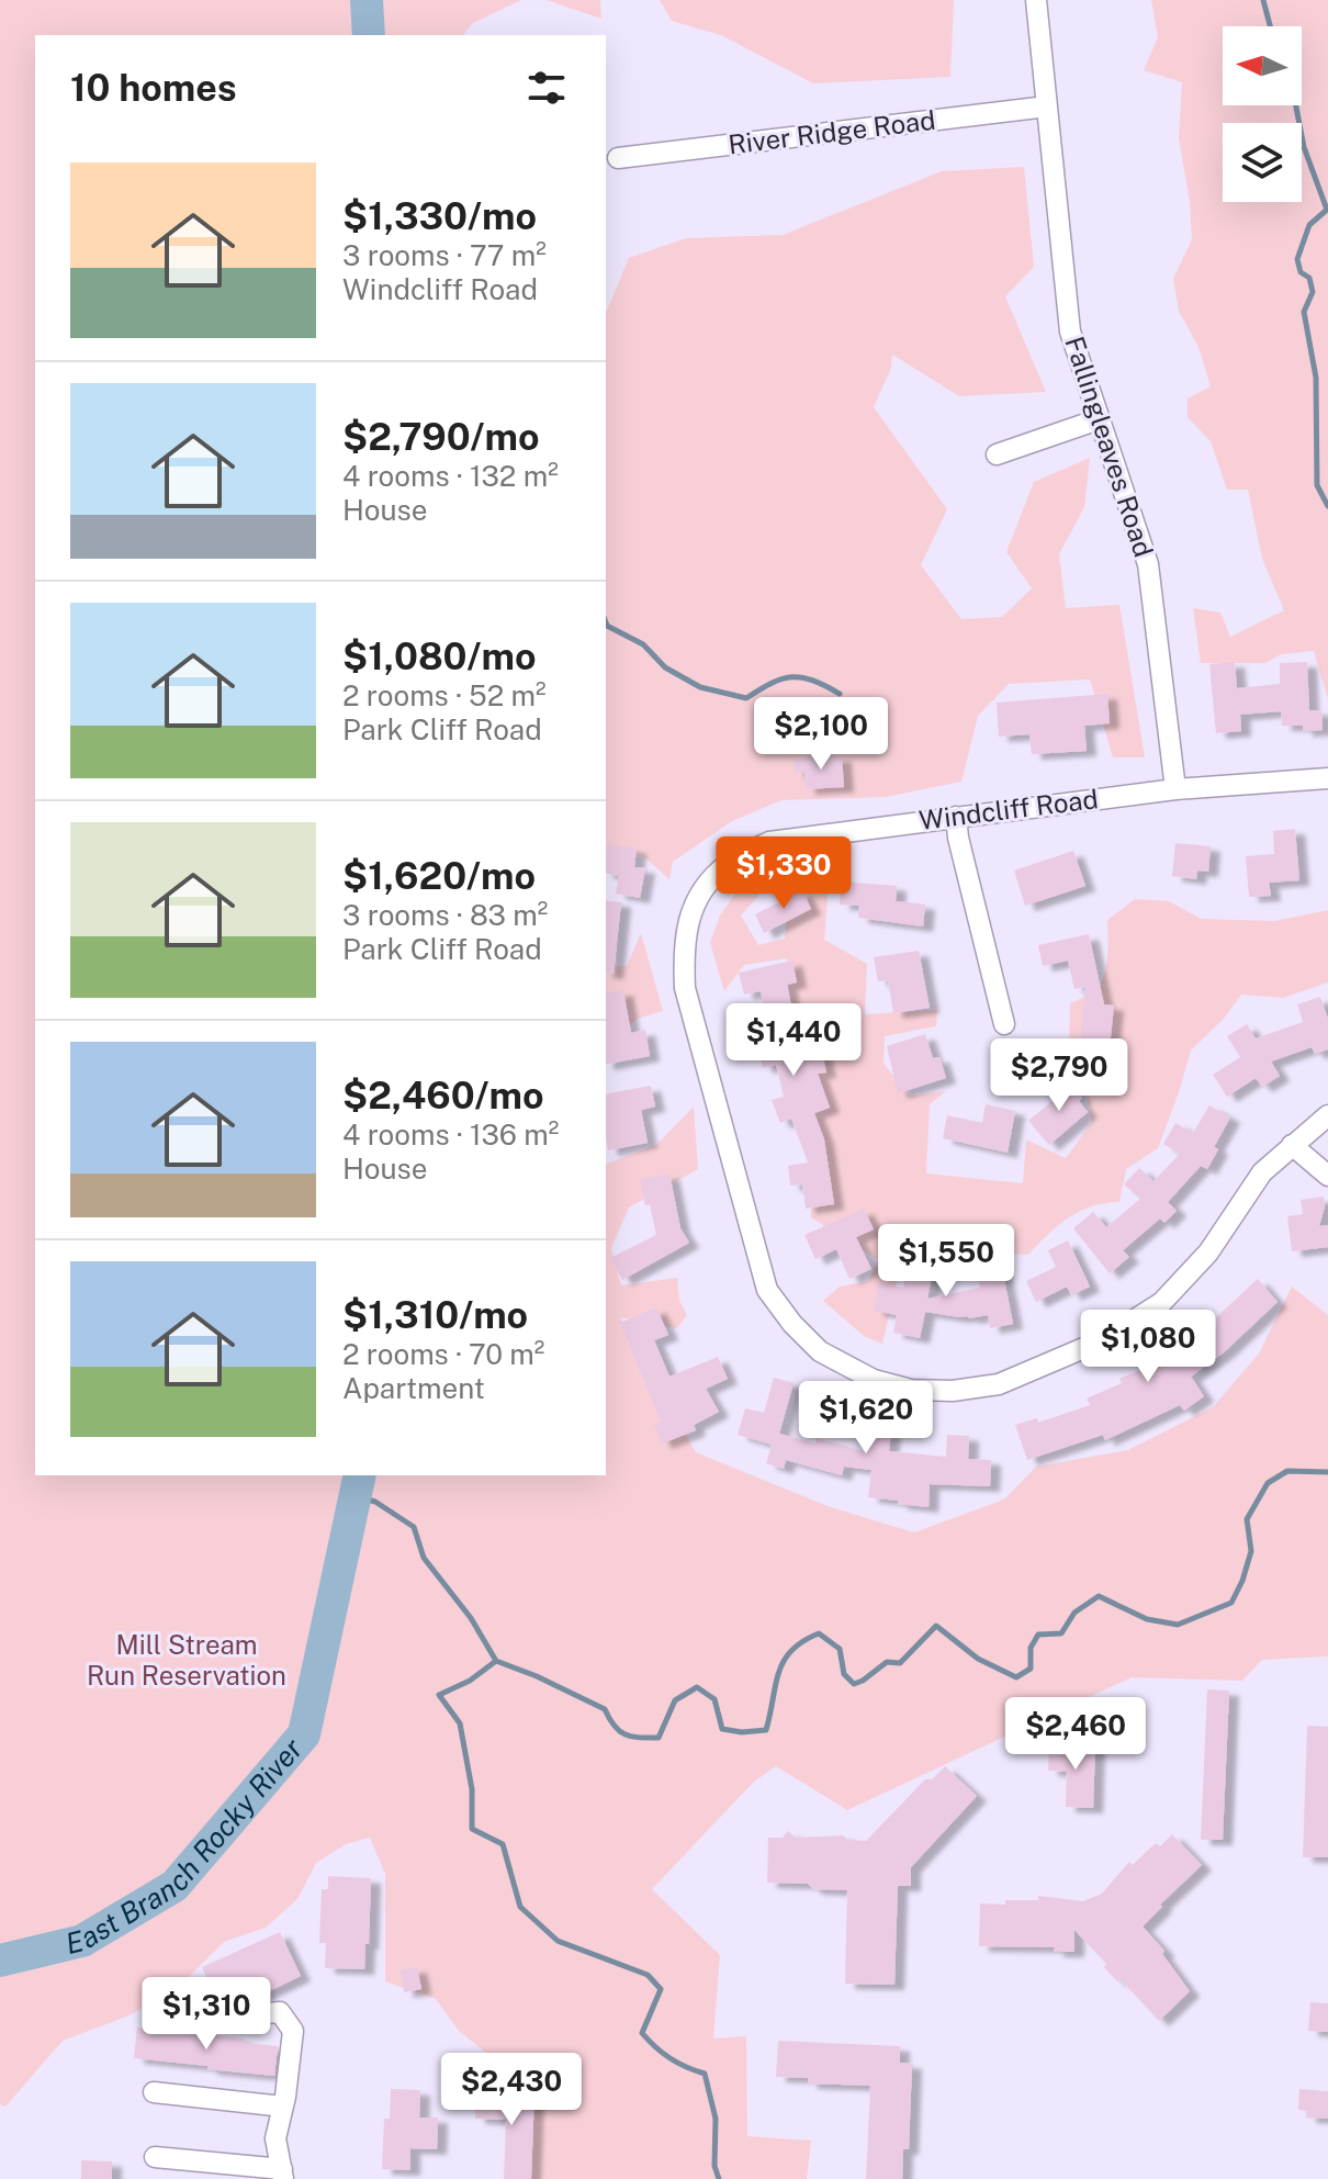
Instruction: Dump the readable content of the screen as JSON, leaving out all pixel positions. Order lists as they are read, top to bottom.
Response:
{
  "streets": {
    "street": ["River Ridge Road", "Fallingleaves Road", "Windcliff Road"]
  },
  "crossings": [
    ["River Ridge Road", "Fallingleaves Road"],
    ["Fallingleaves Road", "Windcliff Road"]
  ],
  "water": ["East Branch Rocky River"],
  "parks": ["Mill Stream Run Reservation"],
  "north": "left",
  "page": {
    "heading": "10 homes",
    "list": [
      {
        "name": "$1,330/mo",
        "note": "3 rooms · 77 m² · Windcliff Road"
      },
      {
        "name": "$2,790/mo",
        "note": "4 rooms · 132 m² · House"
      },
      {
        "name": "$1,080/mo",
        "note": "2 rooms · 52 m² · Park Cliff Road"
      },
      {
        "name": "$1,620/mo",
        "note": "3 rooms · 83 m² · Park Cliff Road"
      },
      {
        "name": "$2,460/mo",
        "note": "4 rooms · 136 m² · House"
      },
      {
        "name": "$1,310/mo",
        "note": "2 rooms · 70 m² · Apartment"
      }
    ],
    "price": [
      "$2,100",
      "$1,330",
      "$1,440",
      "$2,790",
      "$1,550",
      "$1,080",
      "$1,620",
      "$2,460",
      "$1,310",
      "$2,430"
    ]
  }
}
